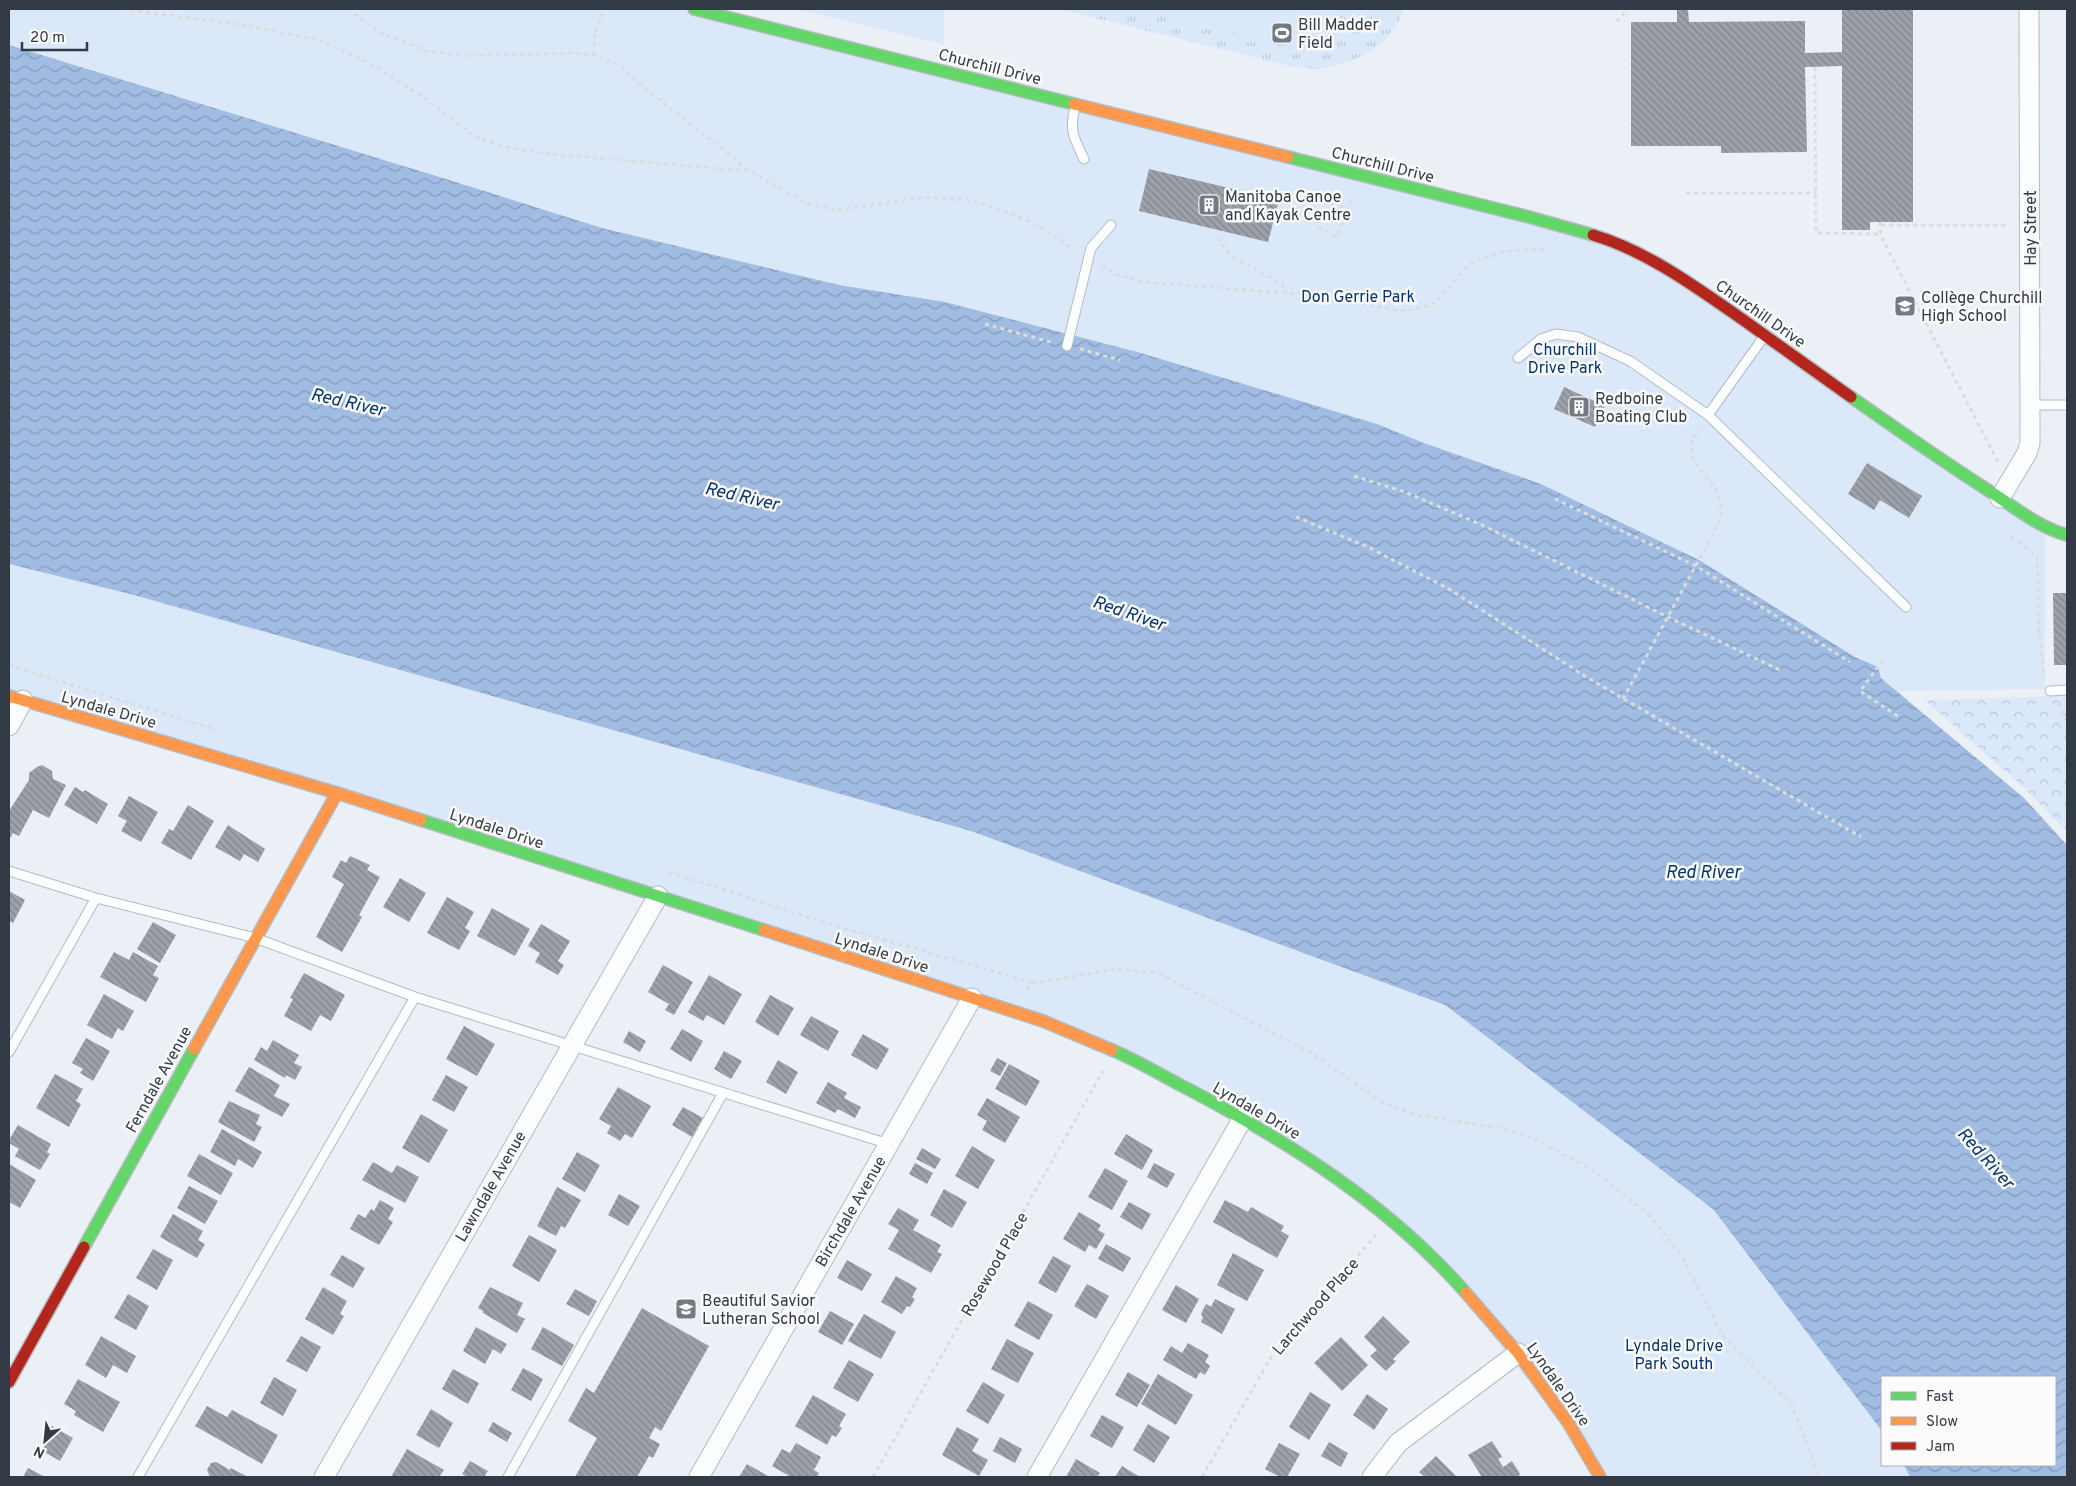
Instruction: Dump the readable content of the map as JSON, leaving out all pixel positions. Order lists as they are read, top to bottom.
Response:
{
  "streets": {
    "street": [
      "Churchill Drive",
      "Hay Street",
      "Lyndale Drive",
      "Ferndale Avenue",
      "Lawndale Avenue",
      "Birchdale Avenue"
    ],
    "path": ["Rosewood Place", "Larchwood Place"]
  },
  "crossings": [
    ["Churchill Drive", "Hay Street"],
    ["Lyndale Drive", "Ferndale Avenue"],
    ["Lyndale Drive", "Lawndale Avenue"],
    ["Lyndale Drive", "Birchdale Avenue"],
    ["Lyndale Drive", "Rosewood Place"],
    ["Lyndale Drive", "Larchwood Place"]
  ],
  "water": ["Red River"],
  "parks": ["Don Gerrie Park", "Churchill Drive Park", "Lyndale Drive Park South"],
  "places": {
    "sports": ["Bill Madder Field"],
    "building": ["Manitoba Canoe and Kayak Centre", "Redboine Boating Club"],
    "school or university": ["Collège Churchill High School", "Beautiful Savior Lutheran School"]
  },
  "legend": ["Fast", "Slow", "Jam"],
  "scale_bar": "20 m",
  "north": "bottom left"
}
